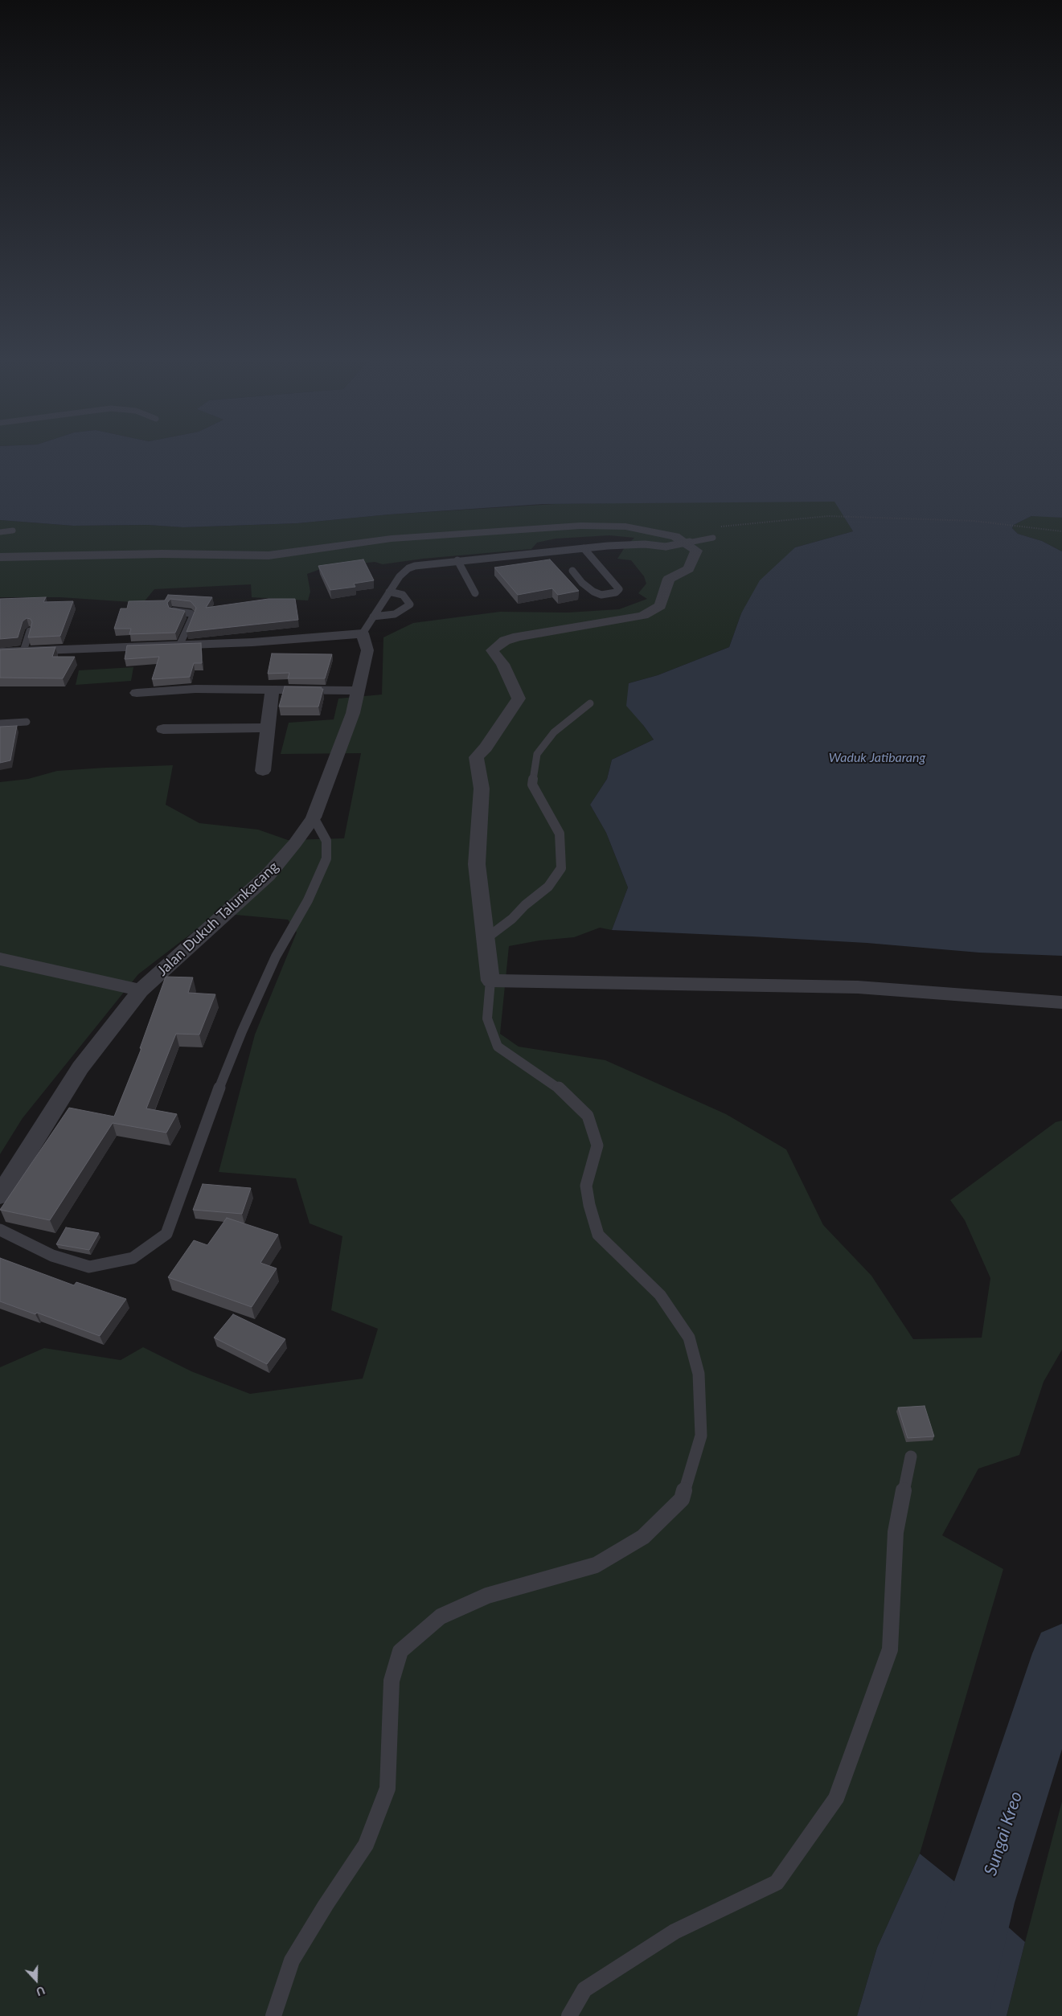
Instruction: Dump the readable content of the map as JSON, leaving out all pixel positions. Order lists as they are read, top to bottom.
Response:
{
  "streets": {
    "street": ["Jalan Dukuh Talunkacang"]
  },
  "water": ["Waduk Jatibarang", "Sungai Kreo"],
  "north": "bottom"
}
